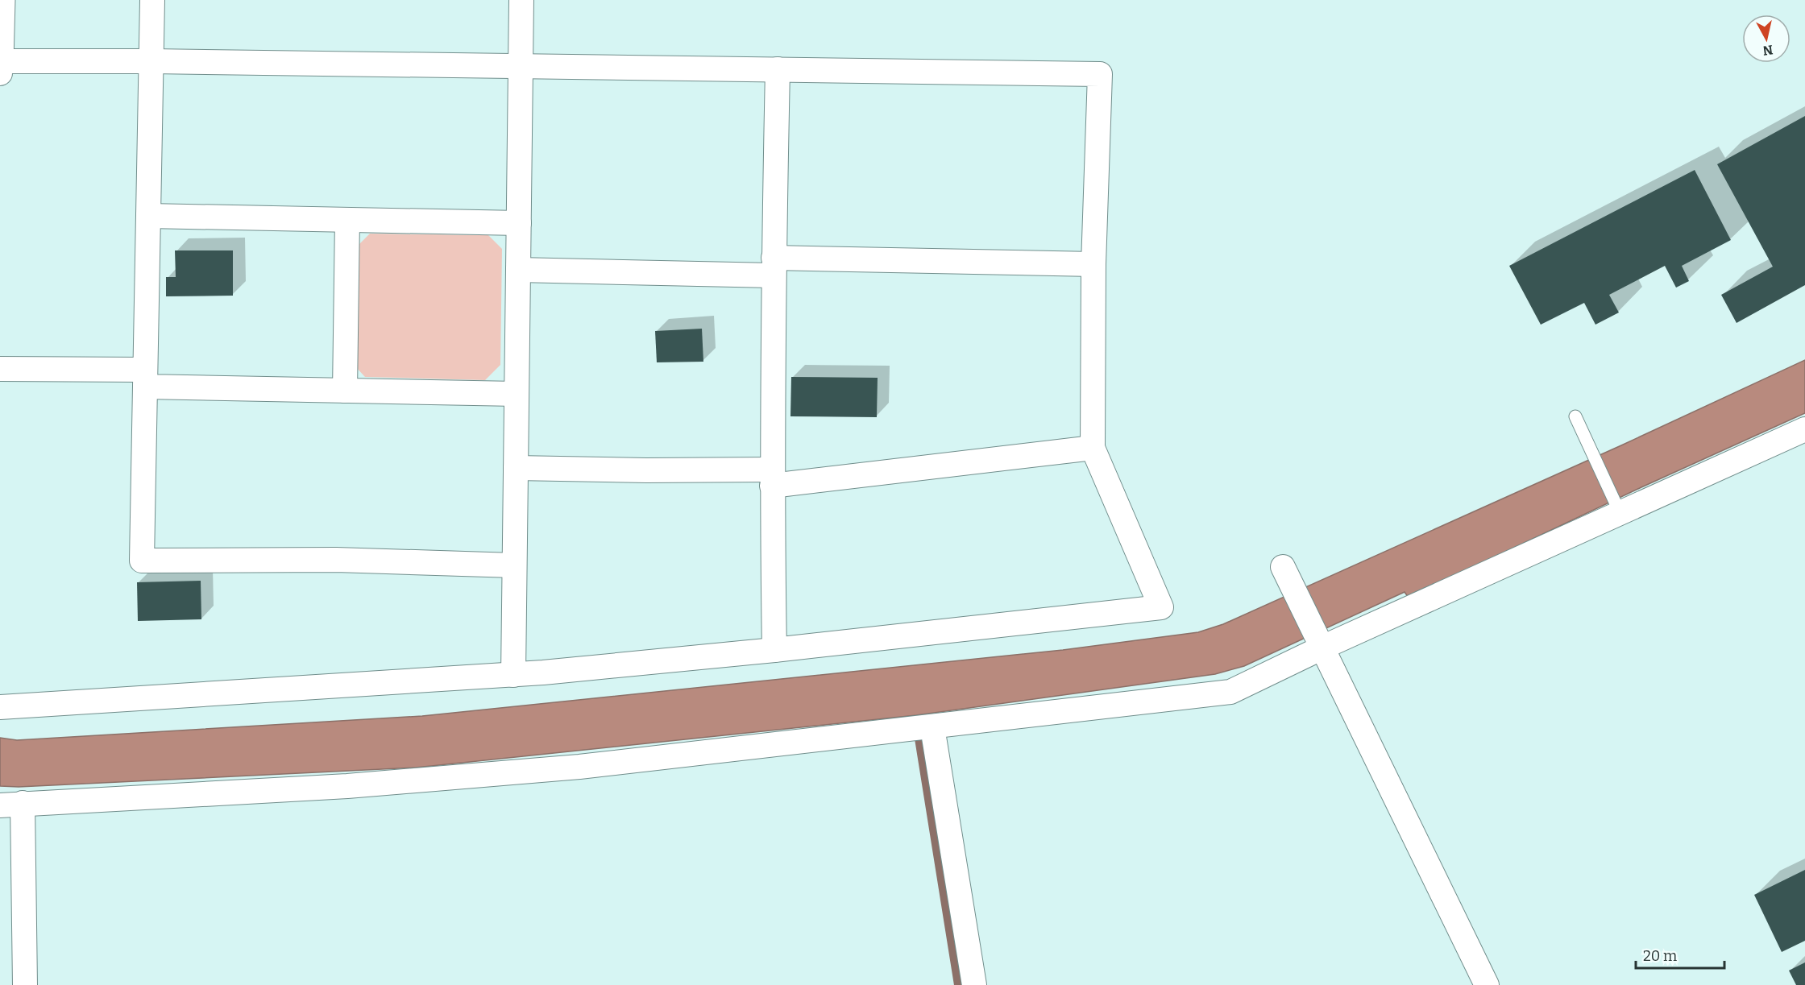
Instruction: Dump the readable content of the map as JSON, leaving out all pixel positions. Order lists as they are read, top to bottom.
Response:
{
  "scale_bar": "20 m",
  "north": "bottom"
}
